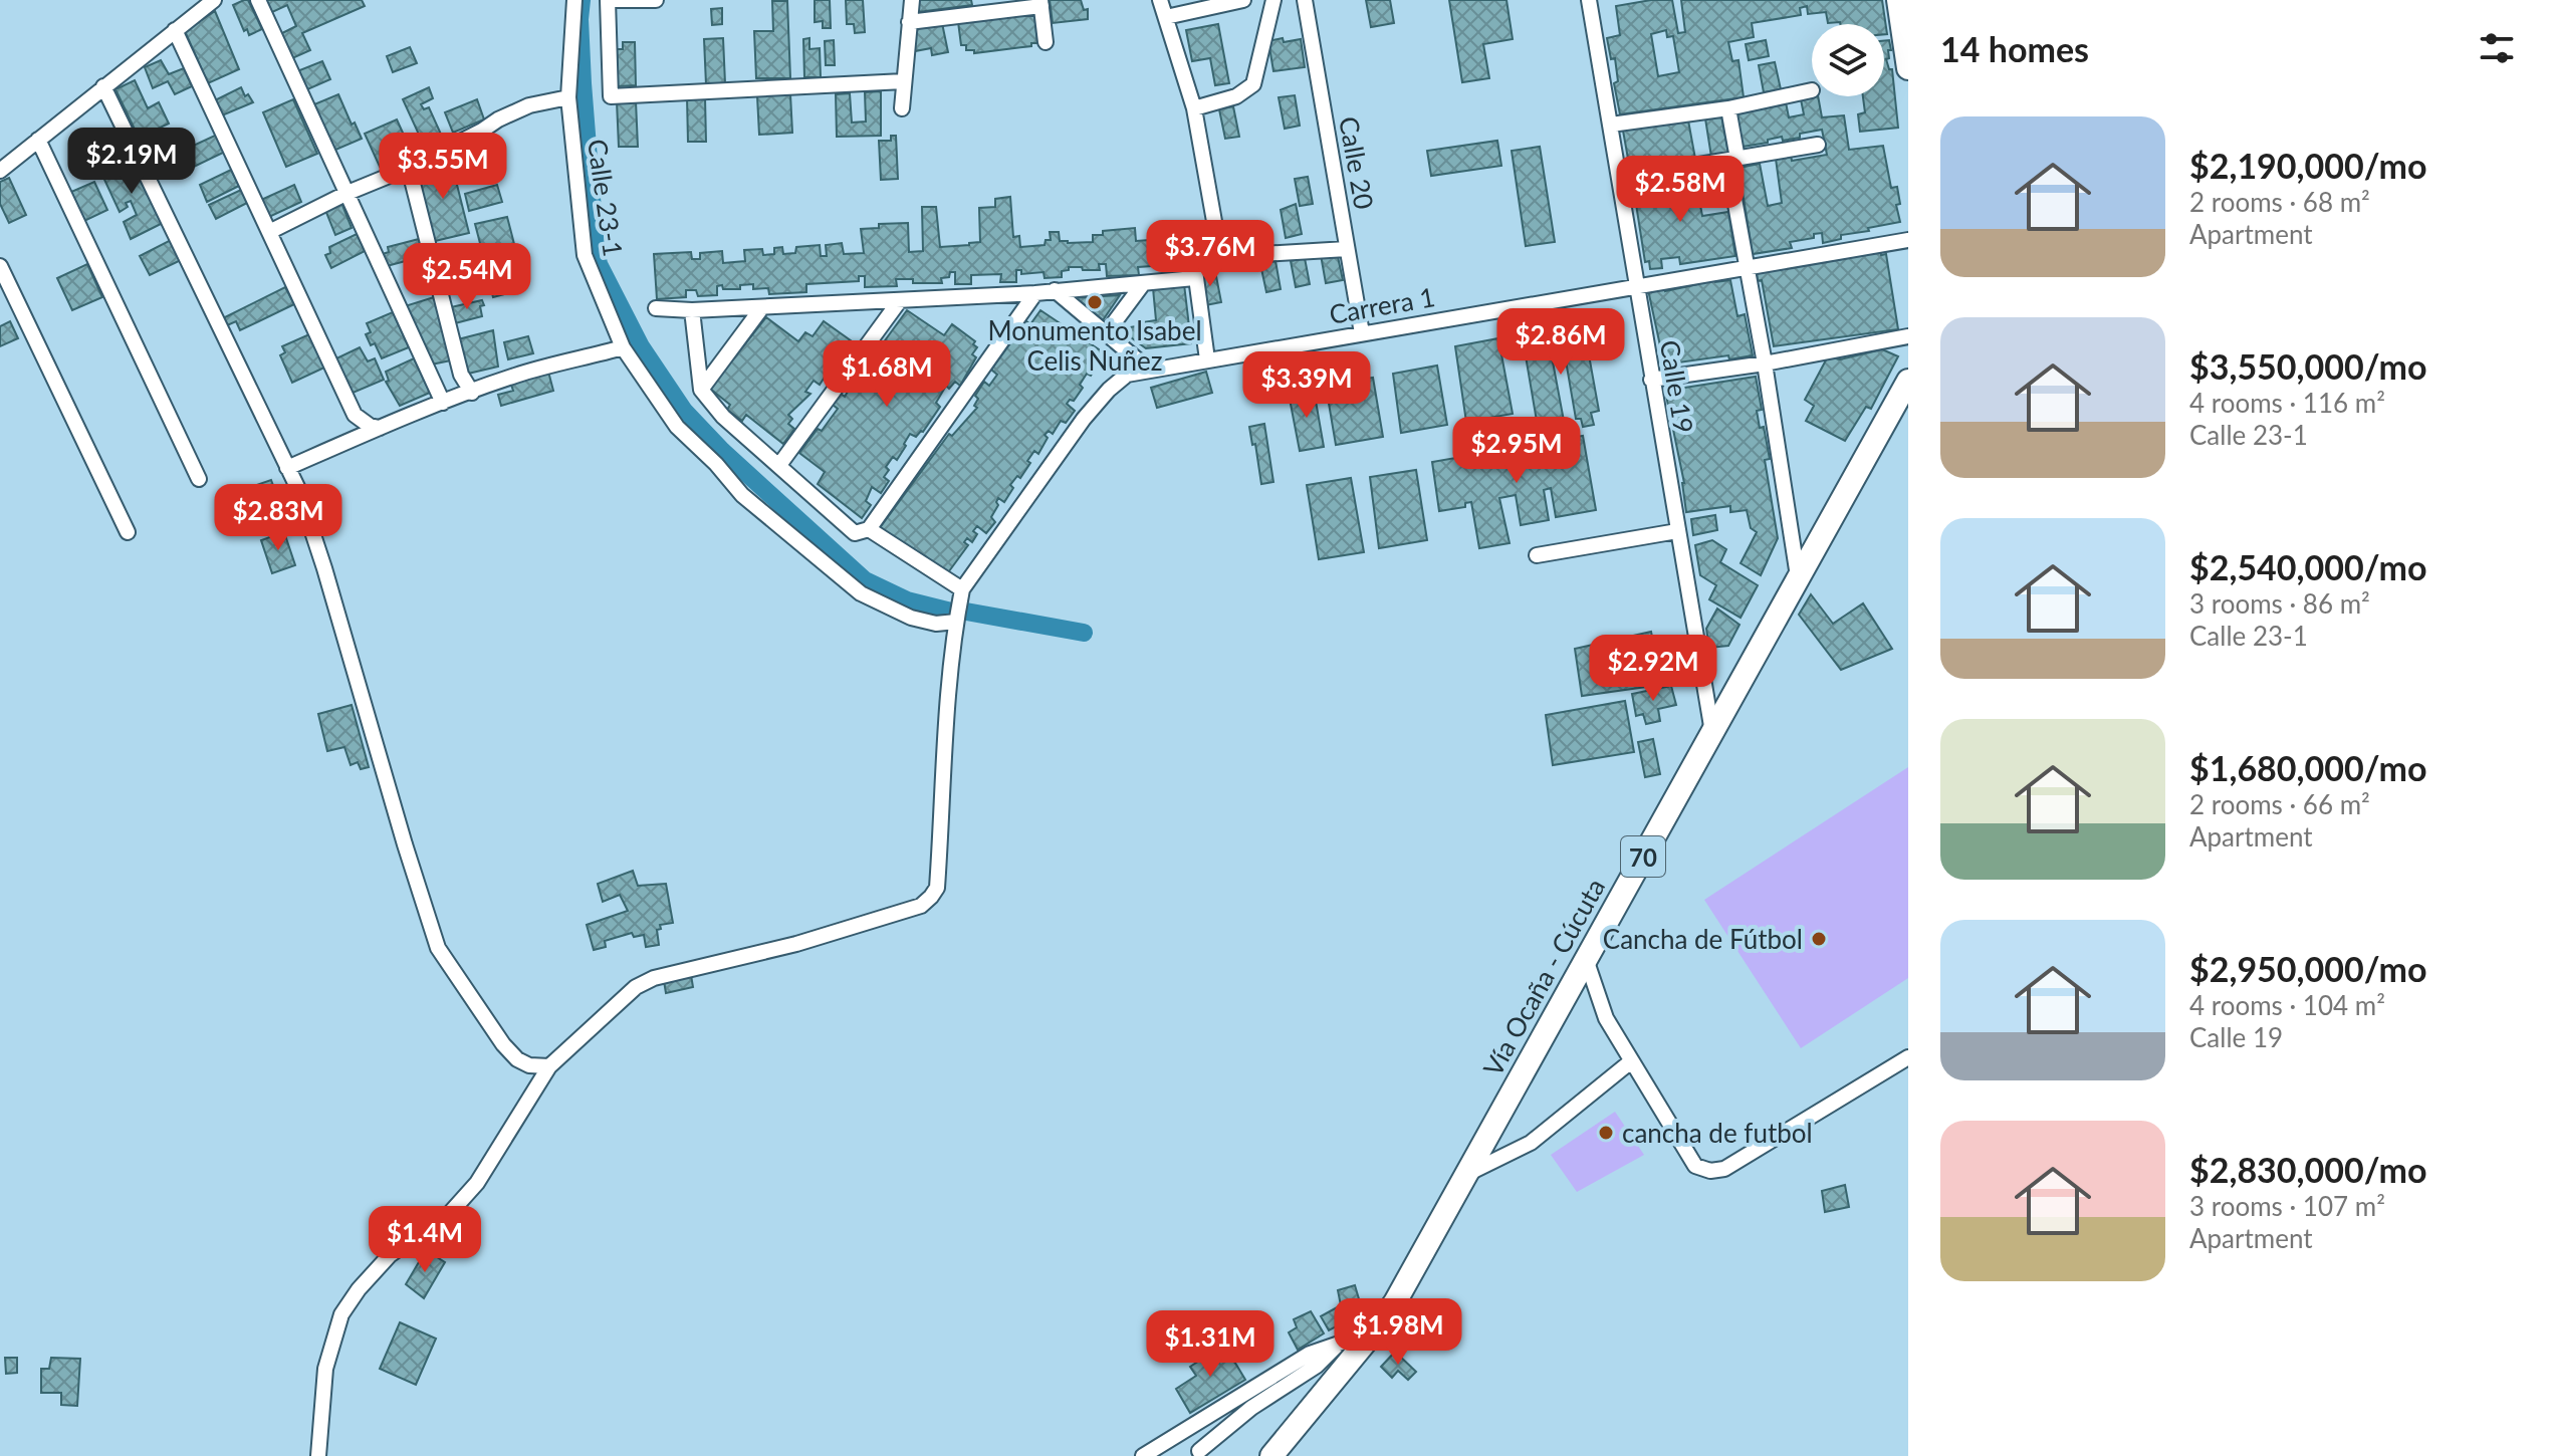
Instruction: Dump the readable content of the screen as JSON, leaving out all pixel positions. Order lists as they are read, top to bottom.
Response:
{
  "streets": {
    "main road": ["70", "Vía Ocaña - Cúcuta"],
    "street": [
      "Calle 20",
      "Calle 23-1",
      "Carrera 1",
      "Calle 19"
    ]
  },
  "crossings": [
    ["Calle 20", "Carrera 1"],
    ["Carrera 1", "Calle 19"],
    ["Calle 19", "Vía Ocaña - Cúcuta"]
  ],
  "places": ["Monumento Isabel Celis Nuñez", "Cancha de Fútbol", "cancha de futbol"],
  "page": {
    "heading": "14 homes",
    "list": [
      {
        "name": "$2,190,000/mo",
        "note": "2 rooms · 68 m² · Apartment"
      },
      {
        "name": "$3,550,000/mo",
        "note": "4 rooms · 116 m² · Calle 23-1"
      },
      {
        "name": "$2,540,000/mo",
        "note": "3 rooms · 86 m² · Calle 23-1"
      },
      {
        "name": "$1,680,000/mo",
        "note": "2 rooms · 66 m² · Apartment"
      },
      {
        "name": "$2,950,000/mo",
        "note": "4 rooms · 104 m² · Calle 19"
      },
      {
        "name": "$2,830,000/mo",
        "note": "3 rooms · 107 m² · Apartment"
      }
    ],
    "price": [
      "$2.19M",
      "$3.55M",
      "$2.58M",
      "$3.76M",
      "$2.54M",
      "$2.86M",
      "$1.68M",
      "$3.39M",
      "$2.95M",
      "$2.83M",
      "$2.92M",
      "$1.4M",
      "$1.98M",
      "$1.31M"
    ]
  }
}
